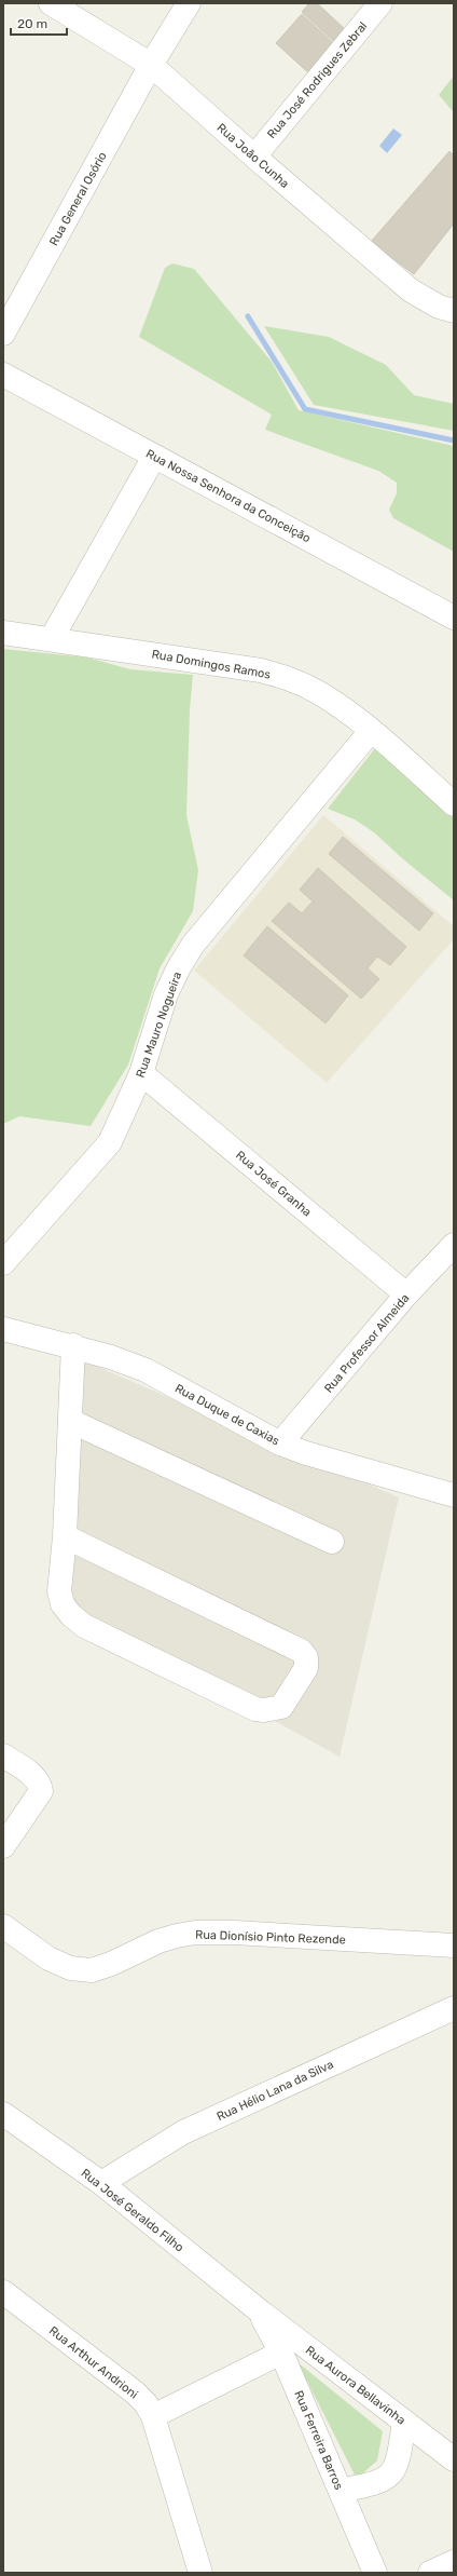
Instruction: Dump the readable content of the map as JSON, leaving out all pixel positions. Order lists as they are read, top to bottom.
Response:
{
  "streets": {
    "street": [
      "Rua José Rodrigues Zebral",
      "Rua João Cunha",
      "Rua General Osório",
      "Rua Nossa Senhora da Conceição",
      "Rua Domingos Ramos",
      "Rua Mauro Nogueira",
      "Rua José Granha",
      "Rua Professor Almeida",
      "Rua Duque de Caxias",
      "Rua Dionísio Pinto Rezende",
      "Rua Hélio Lana da Silva",
      "Rua José Geraldo Filho",
      "Rua Arthur Andrioni",
      "Rua Aurora Bellavinha",
      "Rua Ferreira Barros"
    ]
  },
  "crossings": [
    ["Rua José Rodrigues Zebral", "Rua João Cunha"],
    ["Rua João Cunha", "Rua General Osório"],
    ["Rua Domingos Ramos", "Rua Mauro Nogueira"],
    ["Rua Mauro Nogueira", "Rua José Granha"],
    ["Rua José Granha", "Rua Professor Almeida"],
    ["Rua Professor Almeida", "Rua Duque de Caxias"],
    ["Rua Hélio Lana da Silva", "Rua José Geraldo Filho"],
    ["Rua José Geraldo Filho", "Rua Aurora Bellavinha"],
    ["Rua José Geraldo Filho", "Rua Ferreira Barros"],
    ["Rua Aurora Bellavinha", "Rua Ferreira Barros"]
  ],
  "scale_bar": "20 m"
}
